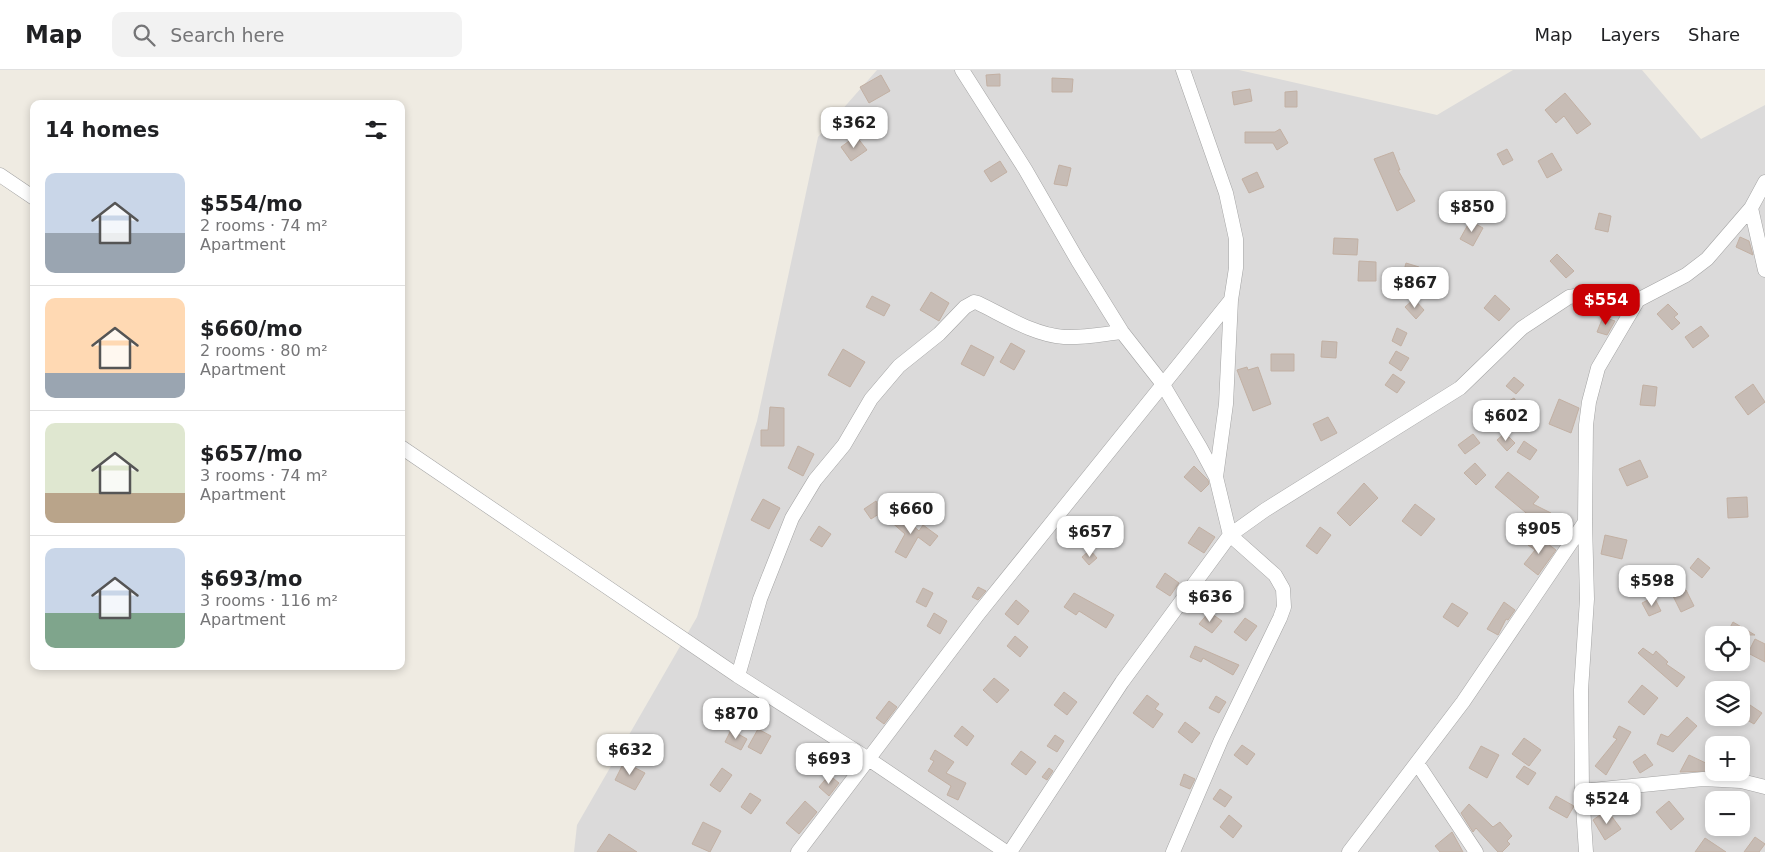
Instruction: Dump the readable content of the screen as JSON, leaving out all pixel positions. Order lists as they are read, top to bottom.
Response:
{
  "page": {
    "header": "Map",
    "search": "Search here",
    "nav": ["Map", "Layers", "Share"],
    "heading": "14 homes",
    "price": [
      "$362",
      "$850",
      "$867",
      "$554",
      "$602",
      "$660",
      "$905",
      "$657",
      "$598",
      "$636",
      "$870",
      "$632",
      "$693",
      "$524"
    ],
    "list": [
      {
        "name": "$554/mo",
        "note": "2 rooms · 74 m² · Apartment"
      },
      {
        "name": "$660/mo",
        "note": "2 rooms · 80 m² · Apartment"
      },
      {
        "name": "$657/mo",
        "note": "3 rooms · 74 m² · Apartment"
      },
      {
        "name": "$693/mo",
        "note": "3 rooms · 116 m² · Apartment"
      }
    ],
    "map_buttons": ["+", "−"]
  }
}
